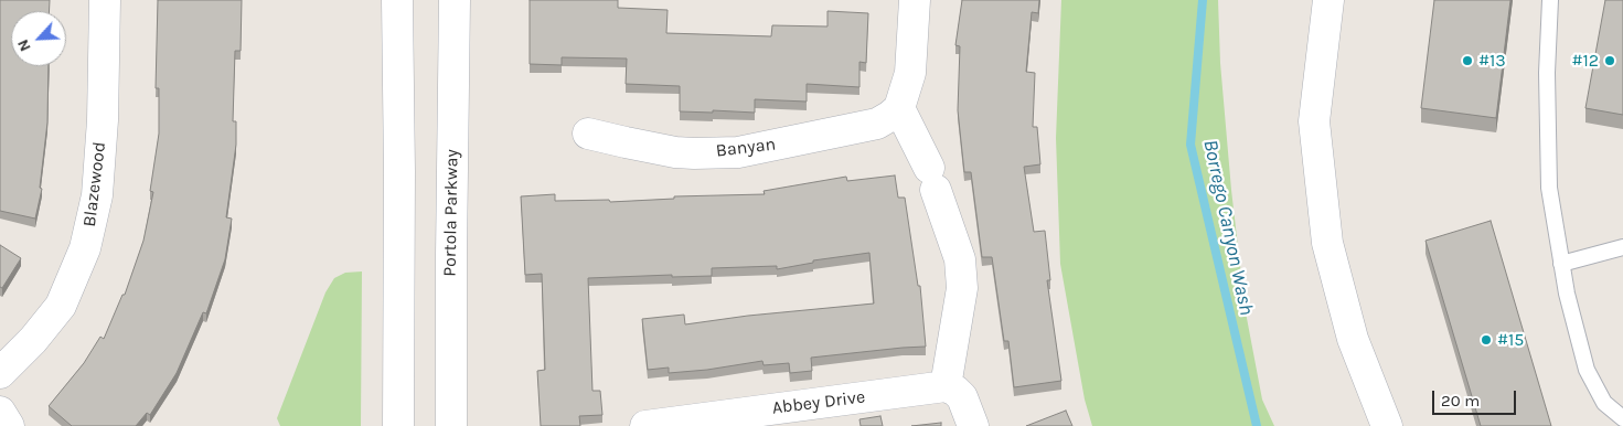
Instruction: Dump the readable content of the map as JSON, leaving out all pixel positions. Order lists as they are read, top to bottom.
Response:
{
  "streets": {
    "street": [
      "Banyan",
      "Blazewood",
      "Portola Parkway",
      "Abbey Drive"
    ]
  },
  "water": ["Borrego Canyon Wash"],
  "places": ["#13", "#12", "#15"],
  "scale_bar": "20 m",
  "north": "bottom left"
}
